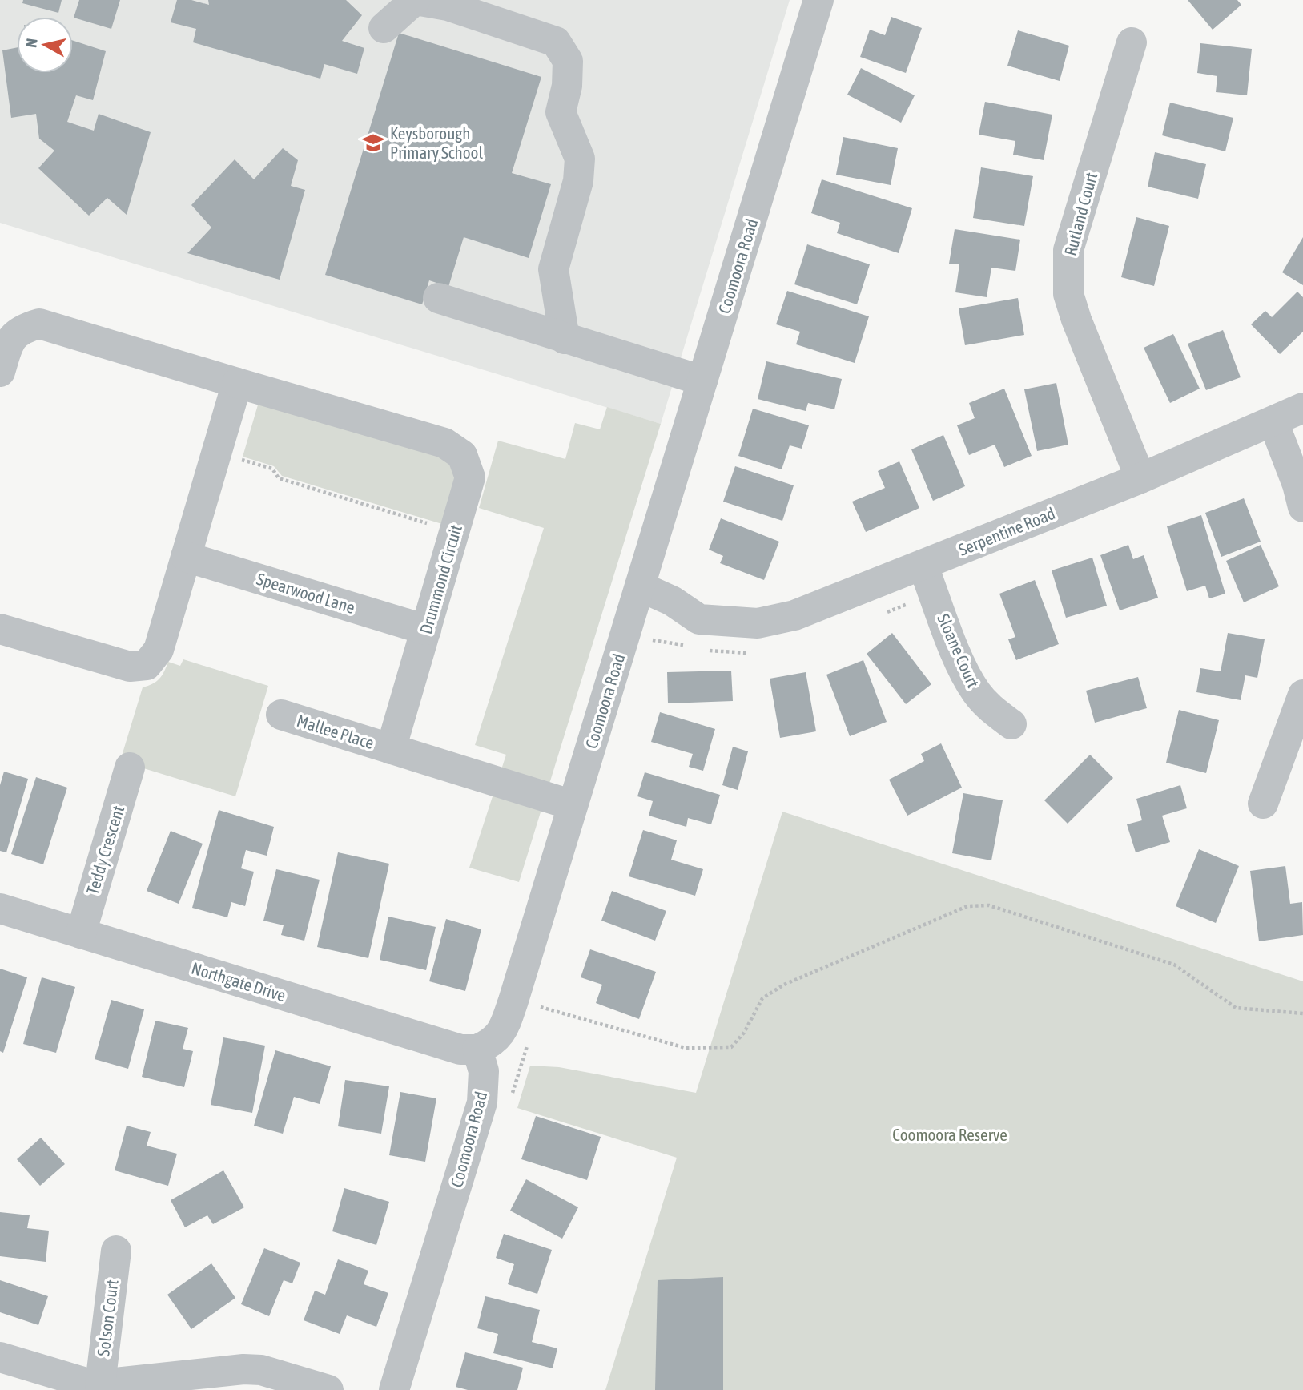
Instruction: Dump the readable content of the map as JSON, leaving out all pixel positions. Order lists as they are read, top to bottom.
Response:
{
  "streets": {
    "street": [
      "Rutland Court",
      "Coomoora Road",
      "Serpentine Road",
      "Drummond Circuit",
      "Spearwood Lane",
      "Sloane Court",
      "Mallee Place",
      "Teddy Crescent",
      "Northgate Drive",
      "Solson Court"
    ]
  },
  "crossings": [
    ["Rutland Court", "Serpentine Road"],
    ["Coomoora Road", "Northgate Drive"],
    ["Serpentine Road", "Sloane Court"],
    ["Drummond Circuit", "Spearwood Lane"],
    ["Drummond Circuit", "Mallee Place"],
    ["Teddy Crescent", "Northgate Drive"]
  ],
  "parks": ["Coomoora Reserve"],
  "places": {
    "school or university": ["Keysborough Primary School"]
  },
  "north": "left"
}
